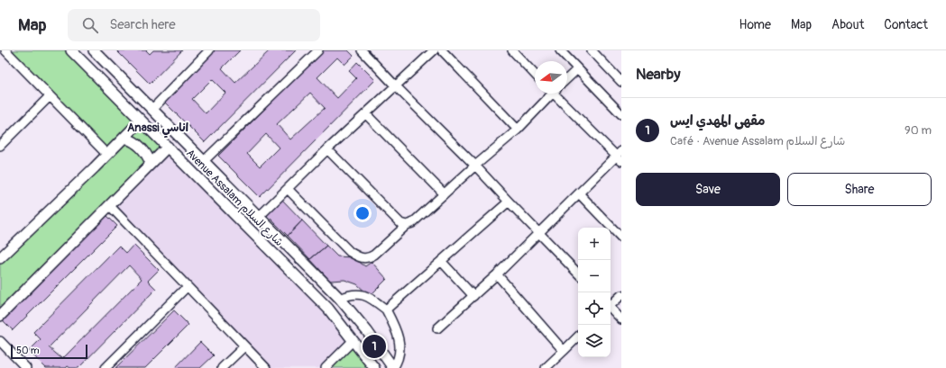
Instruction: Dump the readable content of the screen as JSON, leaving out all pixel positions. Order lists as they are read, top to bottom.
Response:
{
  "streets": {
    "street": ["Avenue Assalam شارع السلام"]
  },
  "districts": ["Anassi اناسي"],
  "scale_bar": "50 m",
  "north": "left",
  "page": {
    "header": "Map",
    "search": "Search here",
    "nav": [
      "Home",
      "Map",
      "About",
      "Contact"
    ],
    "heading": "Nearby",
    "list": [
      {
        "mark": "1",
        "name": "مقهى المهدي ايس",
        "note": "Café · Avenue Assalam شارع السلام",
        "value": "90 m"
      }
    ],
    "buttons": ["Save", "Share"],
    "map_buttons": ["+", "−"],
    "pins": "1",
    "scale": "50 m"
  }
}
